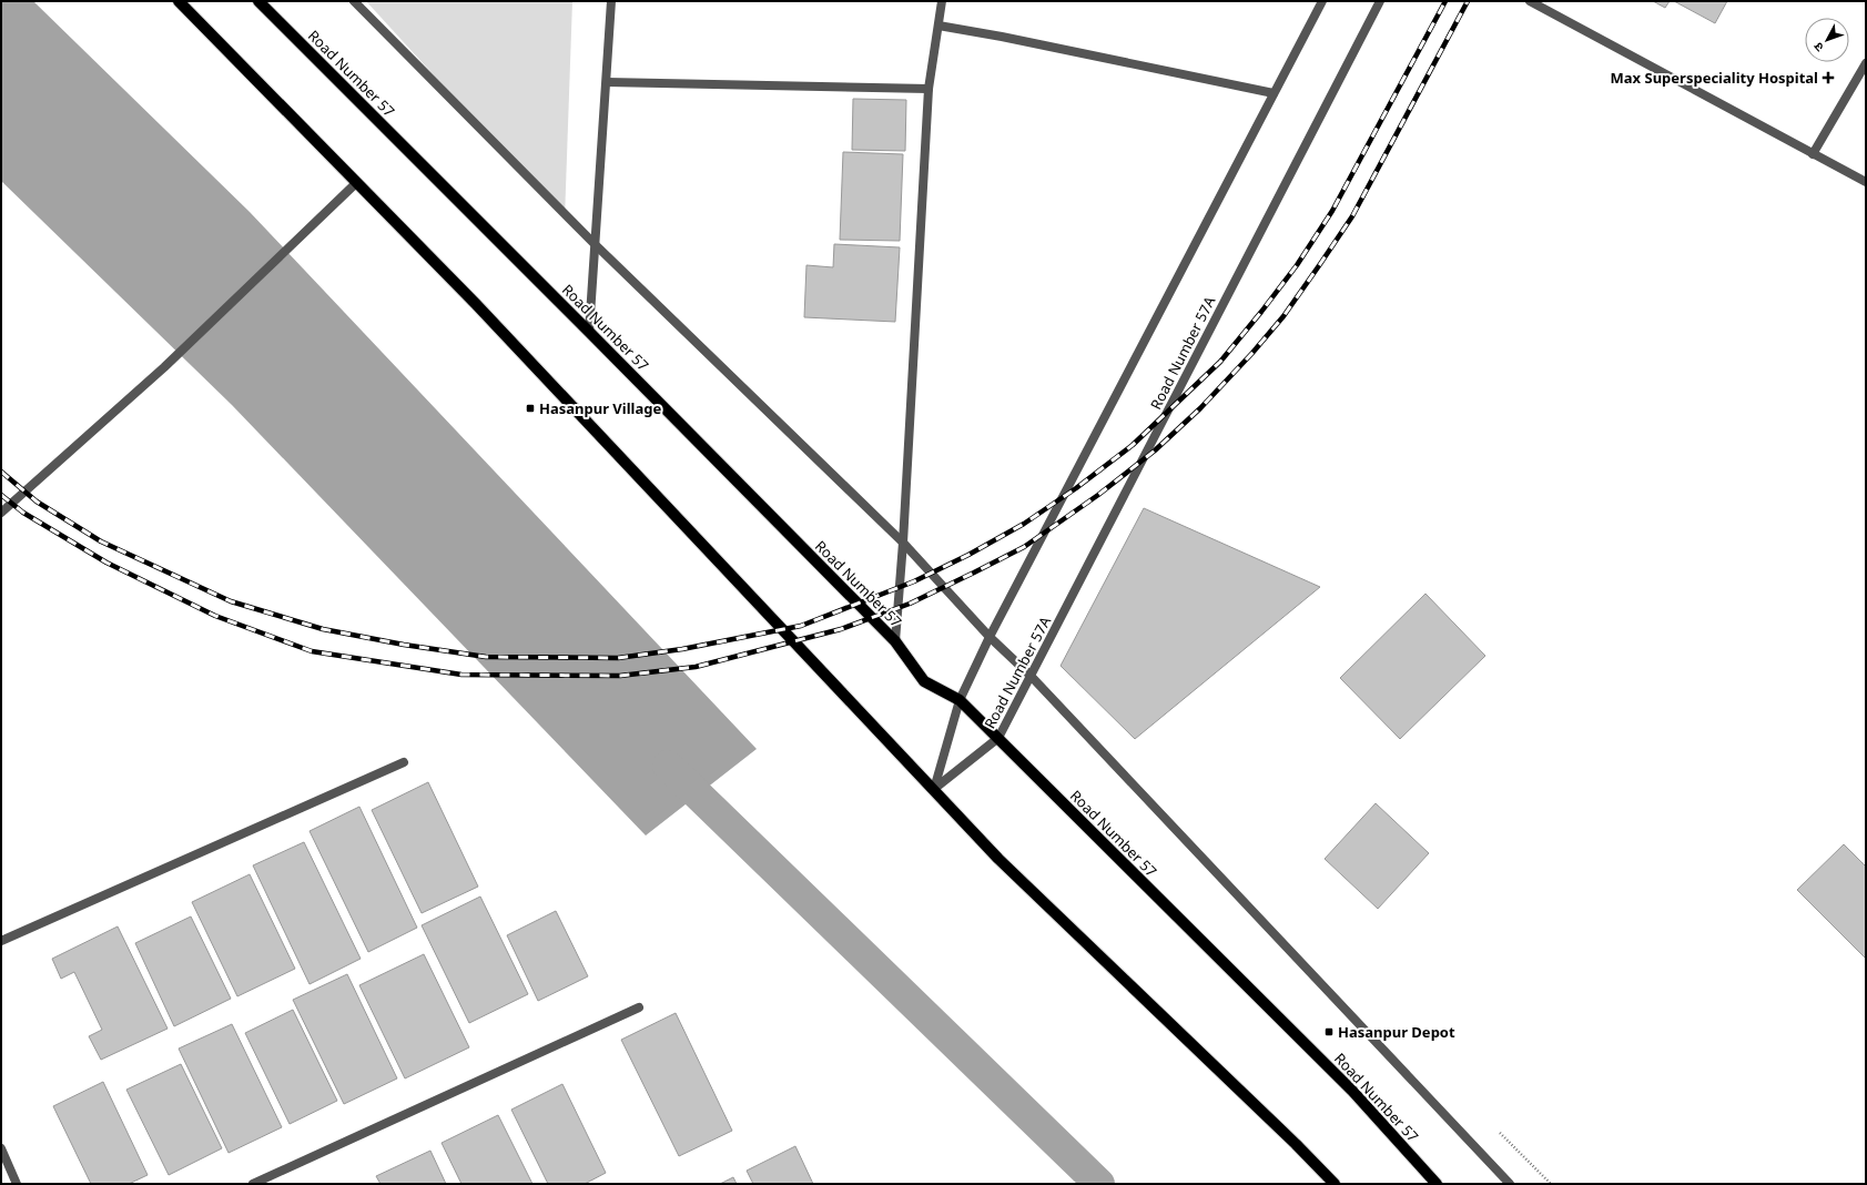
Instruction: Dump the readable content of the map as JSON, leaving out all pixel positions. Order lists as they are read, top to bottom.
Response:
{
  "streets": {
    "main road": ["Road Number 57"],
    "street": ["Road Number 57A"]
  },
  "crossings": [
    ["Road Number 57", "Road Number 57A"]
  ],
  "places": {
    "health": ["Max Superspeciality Hospital"],
    "transit": ["Hasanpur Village", "Hasanpur Depot"]
  },
  "north": "bottom left"
}
